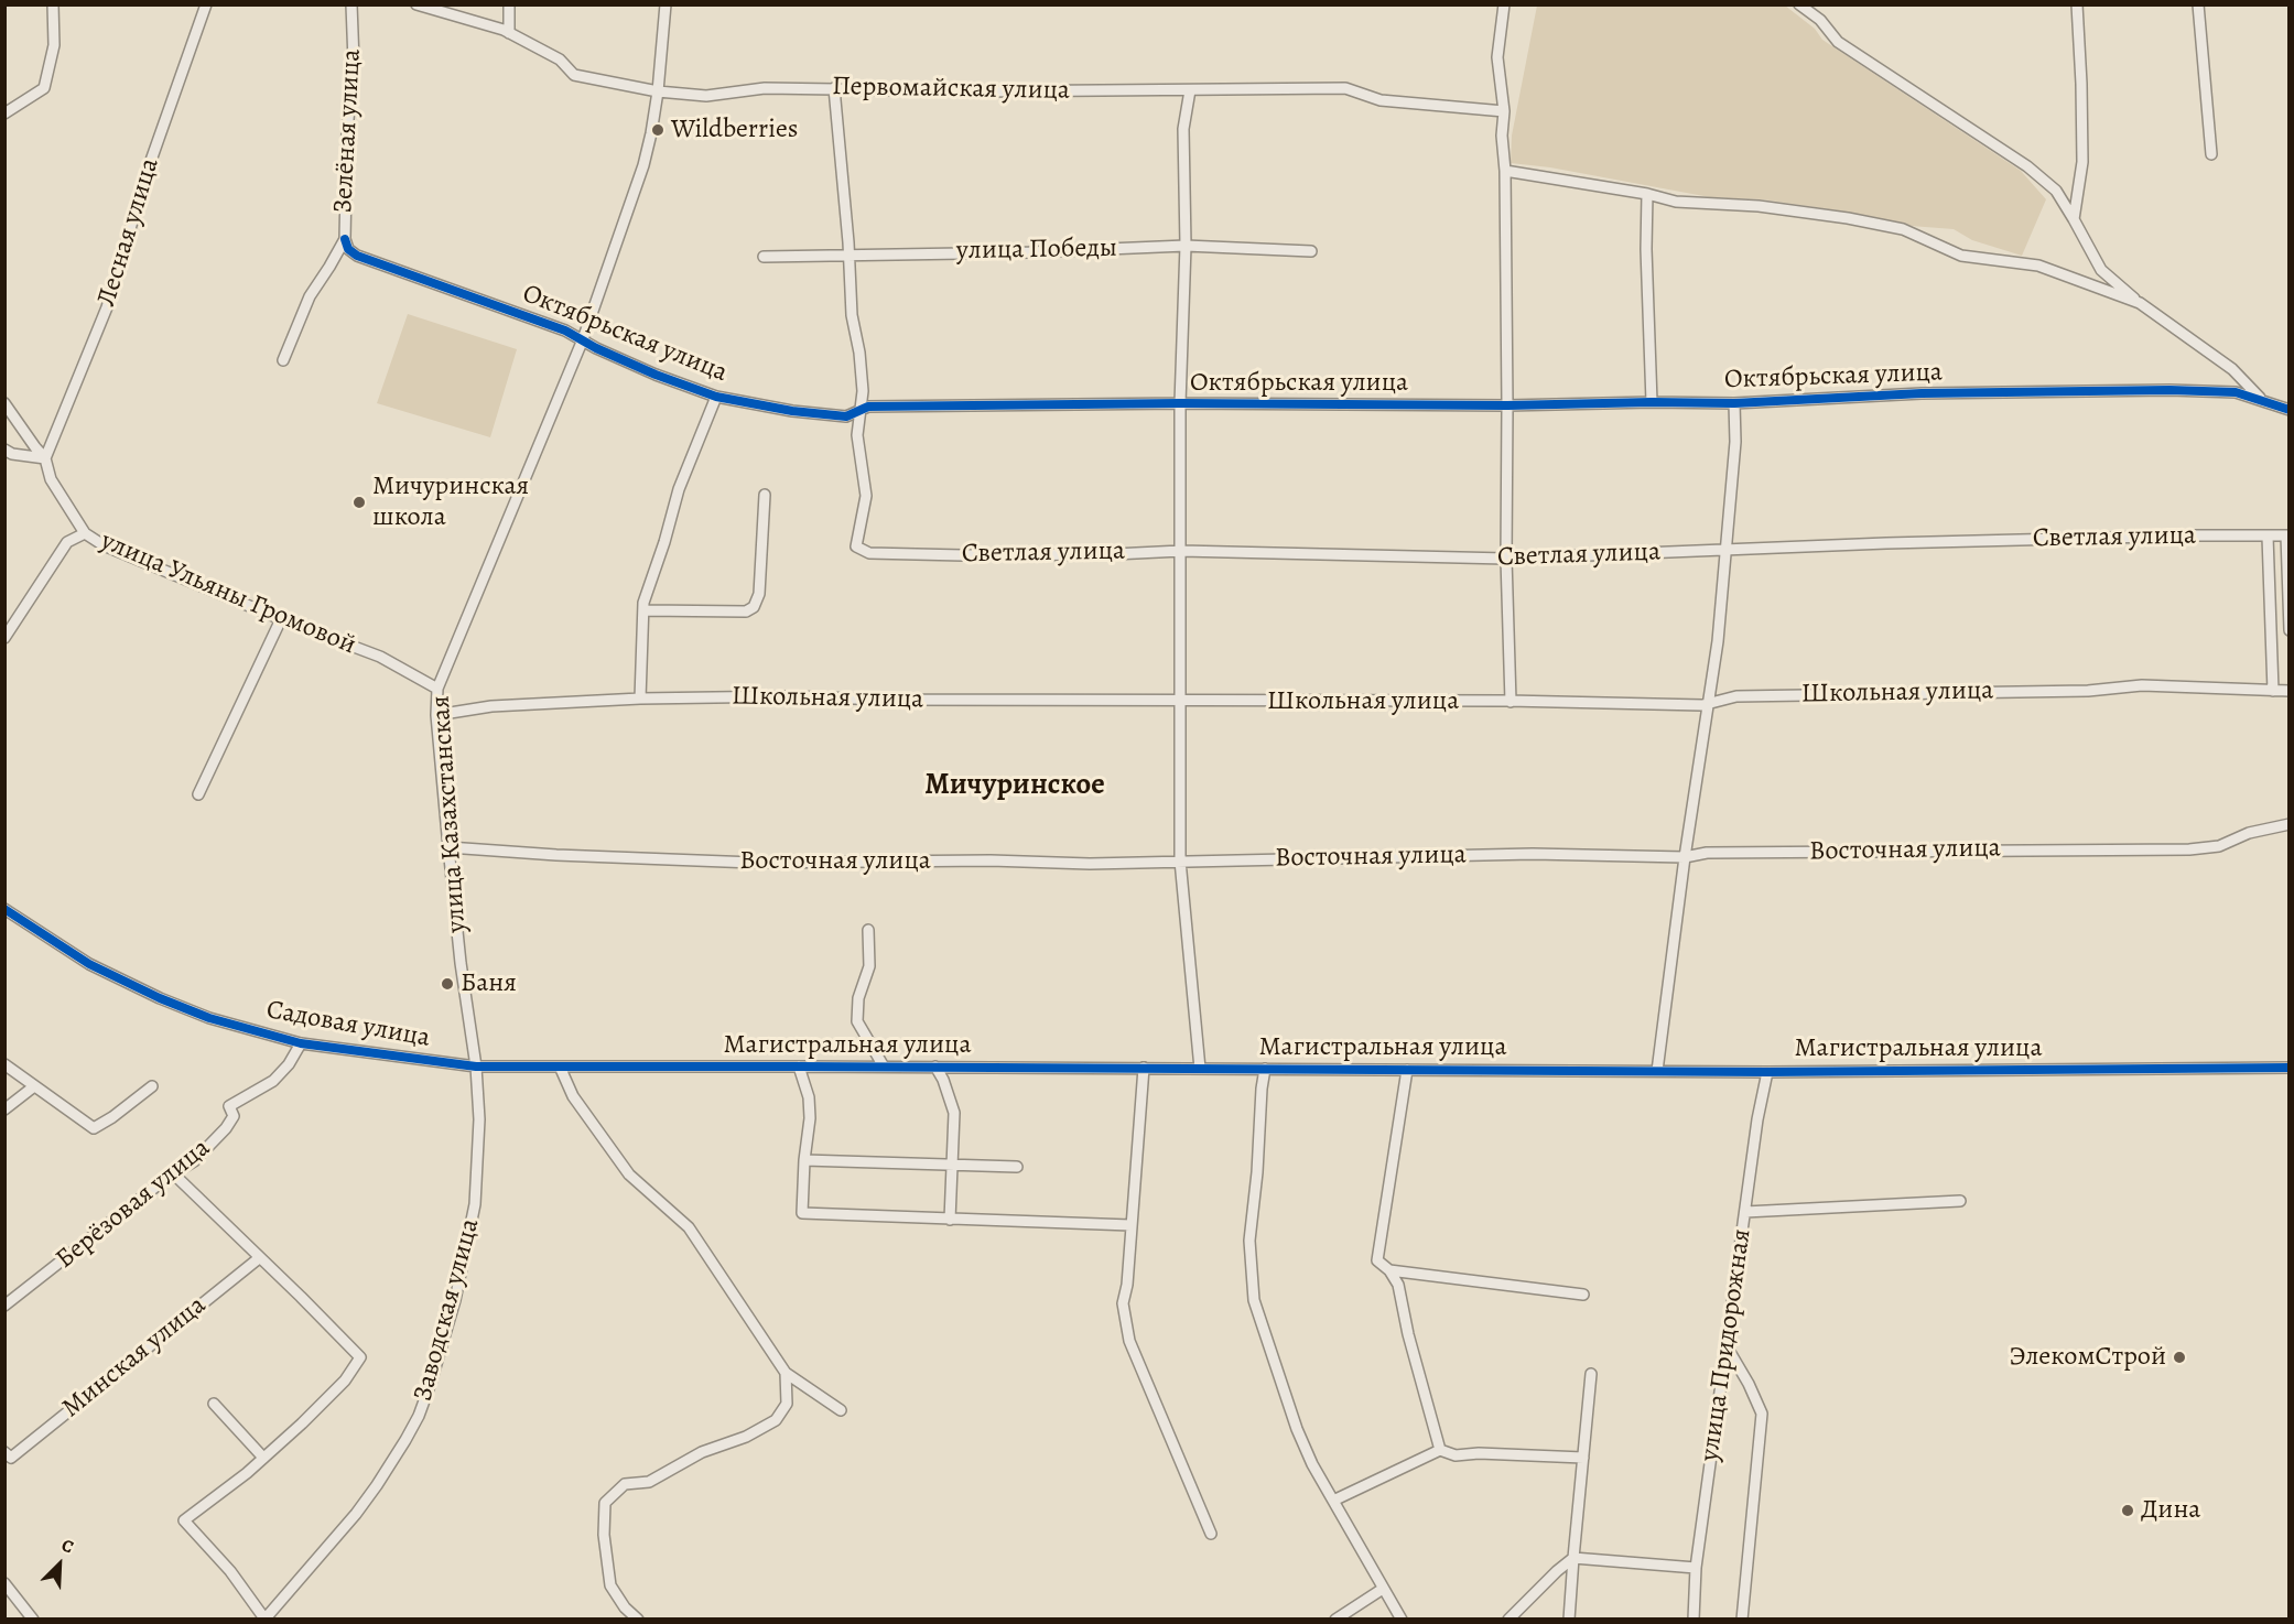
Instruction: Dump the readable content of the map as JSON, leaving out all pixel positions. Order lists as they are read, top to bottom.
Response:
{
  "streets": {
    "street": [
      "Первомайская улица",
      "Зелёная улица",
      "Лесная улица",
      "улица Победы",
      "Октябрьская улица",
      "Светлая улица",
      "улица Ульяны Громовой",
      "Школьная улица",
      "улица Казахстанская",
      "Восточная улица",
      "Садовая улица",
      "Магистральная улица",
      "Берёзовая улица",
      "Заводская улица",
      "улица Придорожная",
      "Минская улица"
    ]
  },
  "crossings": [
    ["Первомайская улица", "улица Казахстанская"],
    ["Зелёная улица", "Октябрьская улица"],
    ["Лесная улица", "улица Ульяны Громовой"],
    ["Октябрьская улица", "Светлая улица"],
    ["Октябрьская улица", "улица Казахстанская"],
    ["улица Ульяны Громовой", "улица Казахстанская"],
    ["Школьная улица", "улица Казахстанская"],
    ["улица Казахстанская", "Восточная улица"],
    ["улица Казахстанская", "Садовая улица"],
    ["улица Казахстанская", "Магистральная улица"],
    ["улица Казахстанская", "Заводская улица"],
    ["Садовая улица", "Магистральная улица"],
    ["Садовая улица", "Берёзовая улица"],
    ["Садовая улица", "Заводская улица"],
    ["Магистральная улица", "Заводская улица"],
    ["Магистральная улица", "улица Придорожная"]
  ],
  "districts": ["Мичуринское"],
  "places": [
    "Wildberries",
    "Мичуринская школа",
    "Баня",
    "ЭлекомСтрой",
    "Дина"
  ],
  "north": "top right"
}
